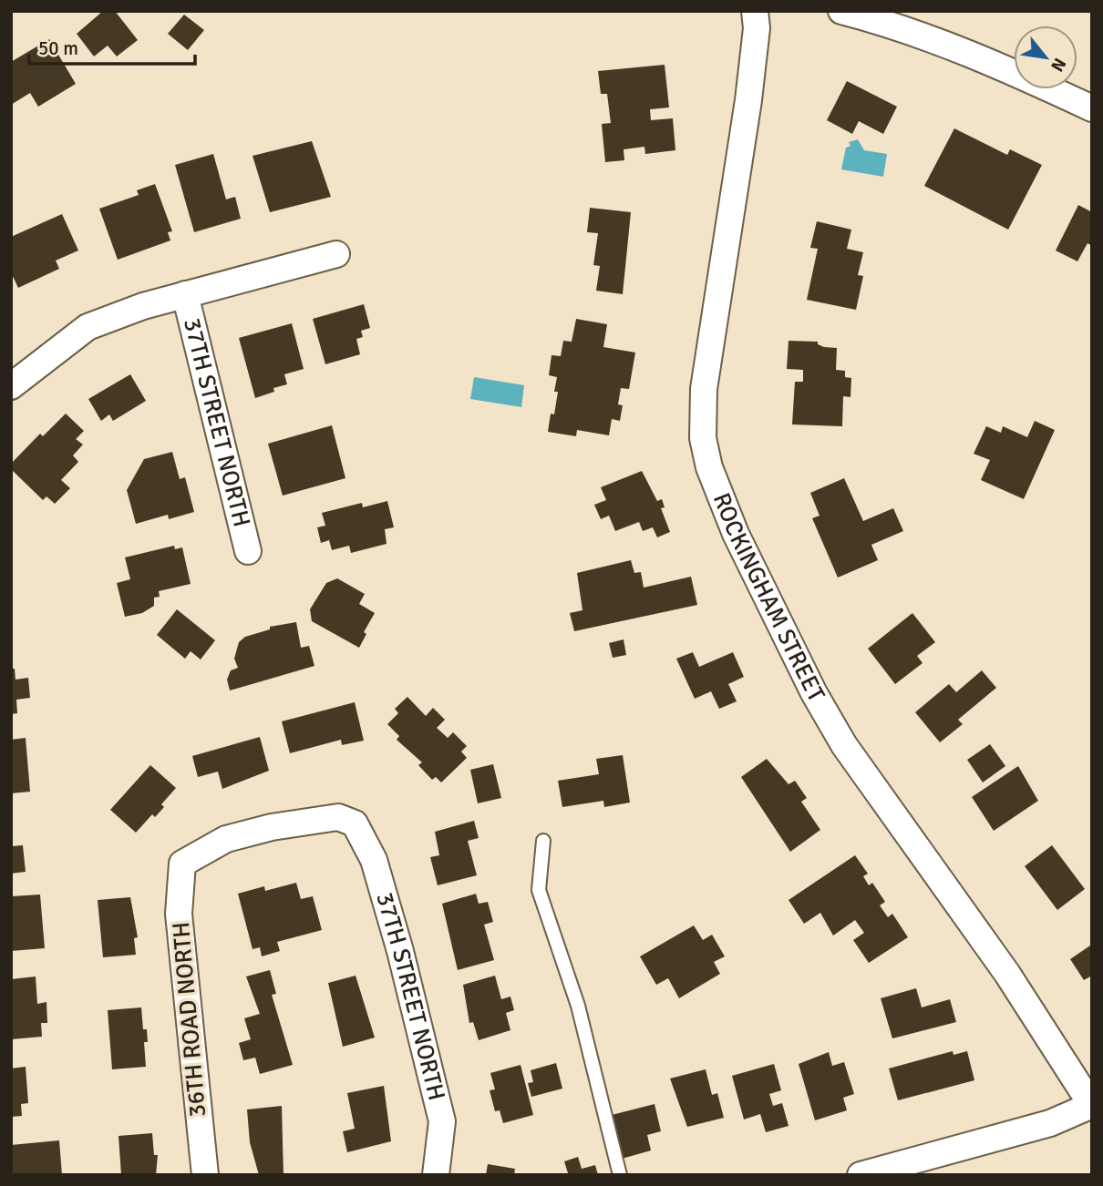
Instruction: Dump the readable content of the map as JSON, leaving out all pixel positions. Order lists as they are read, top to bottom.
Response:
{
  "streets": {
    "street": ["37TH STREET NORTH", "ROCKINGHAM STREET", "36TH ROAD NORTH"]
  },
  "crossings": [
    ["37TH STREET NORTH", "36TH ROAD NORTH"]
  ],
  "scale_bar": "50 m",
  "north": "bottom right"
}
